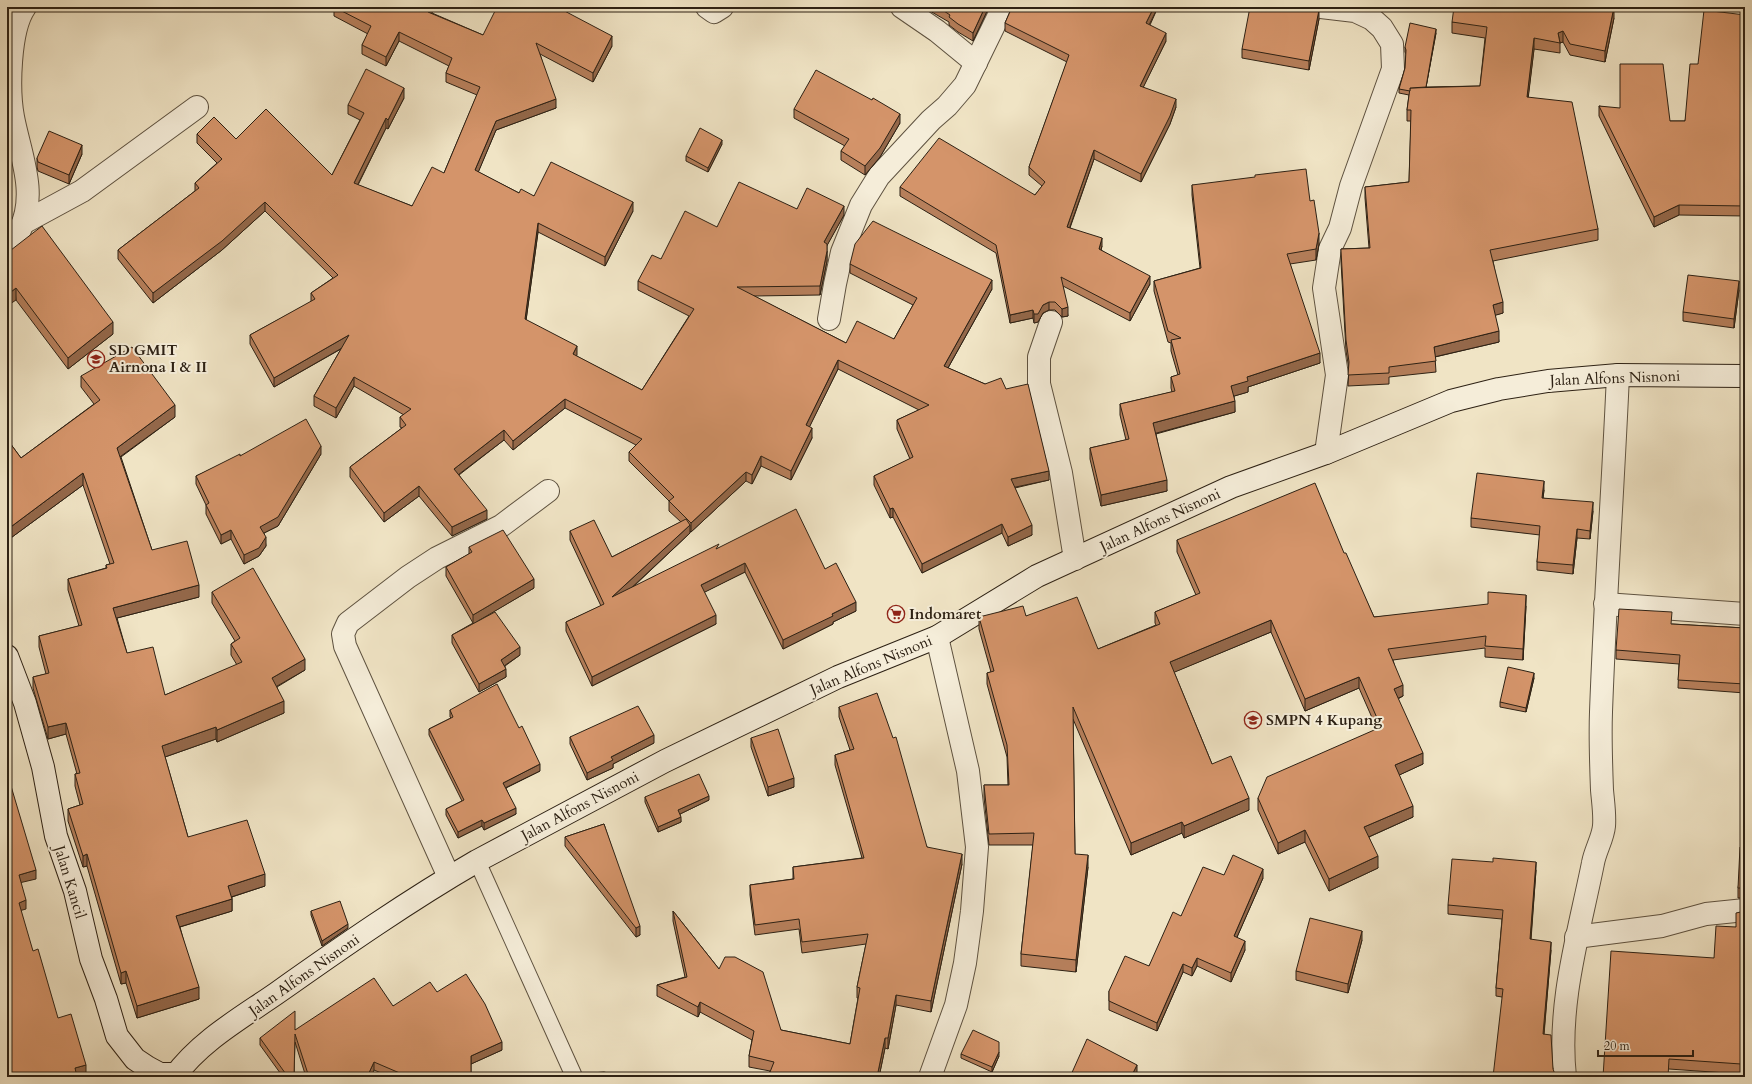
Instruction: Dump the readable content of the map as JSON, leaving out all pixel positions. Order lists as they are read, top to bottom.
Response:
{
  "streets": {
    "street": ["Jalan Alfons Nisnoni", "Jalan Kancil"]
  },
  "crossings": [
    ["Jalan Alfons Nisnoni", "Jalan Kancil"]
  ],
  "places": {
    "school or university": ["SD GMIT Airnona I & II", "SMPN 4 Kupang"],
    "supermarket": ["Indomaret"]
  },
  "scale_bar": "20 m"
}
